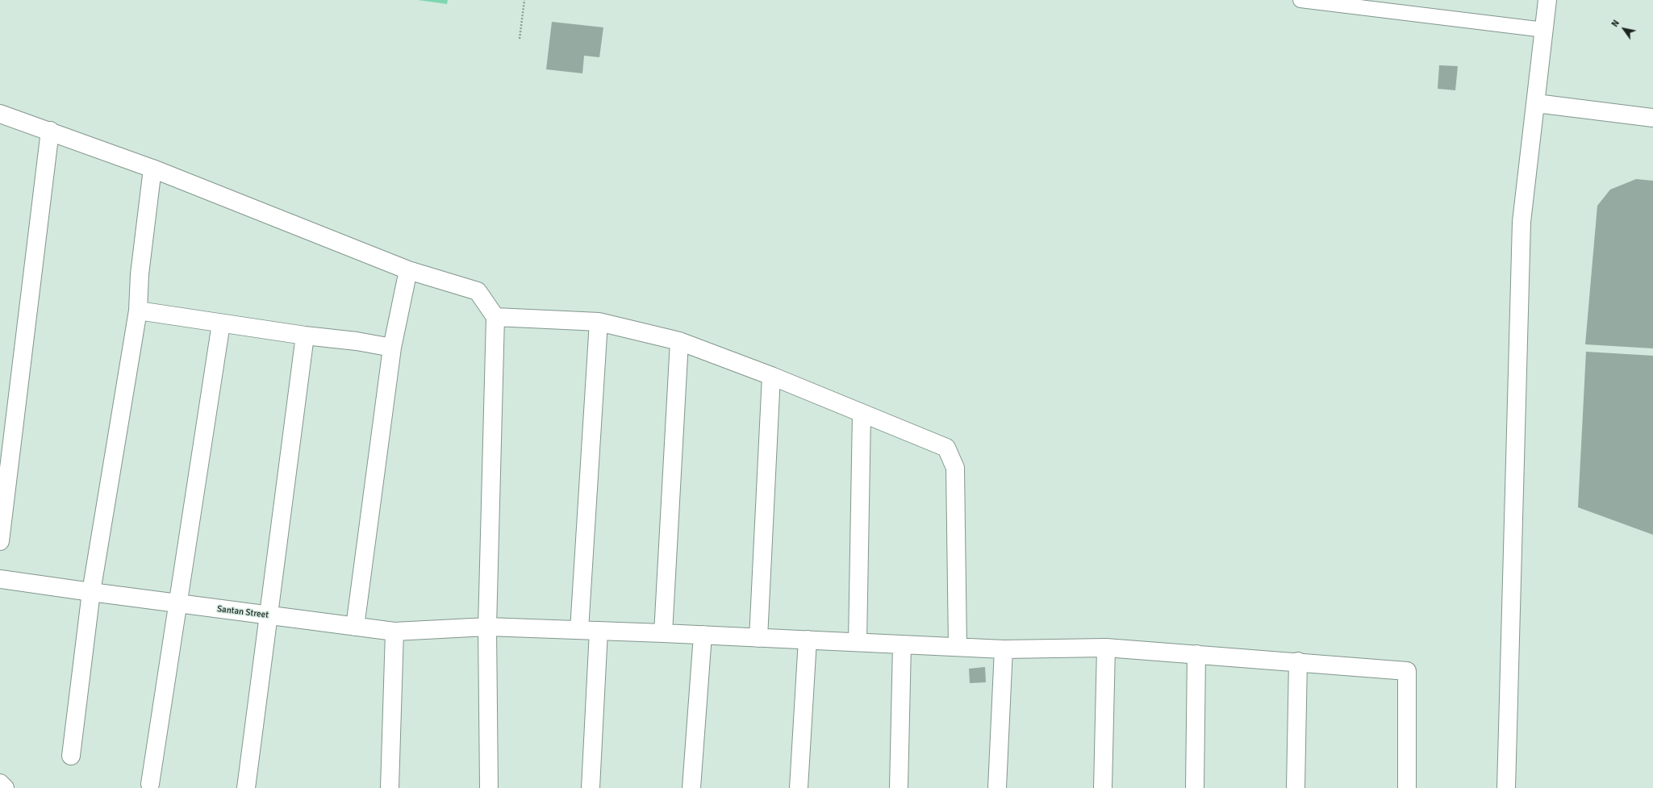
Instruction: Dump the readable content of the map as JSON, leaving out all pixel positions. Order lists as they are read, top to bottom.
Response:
{
  "streets": {
    "street": ["Santan Street"]
  },
  "north": "top left"
}
